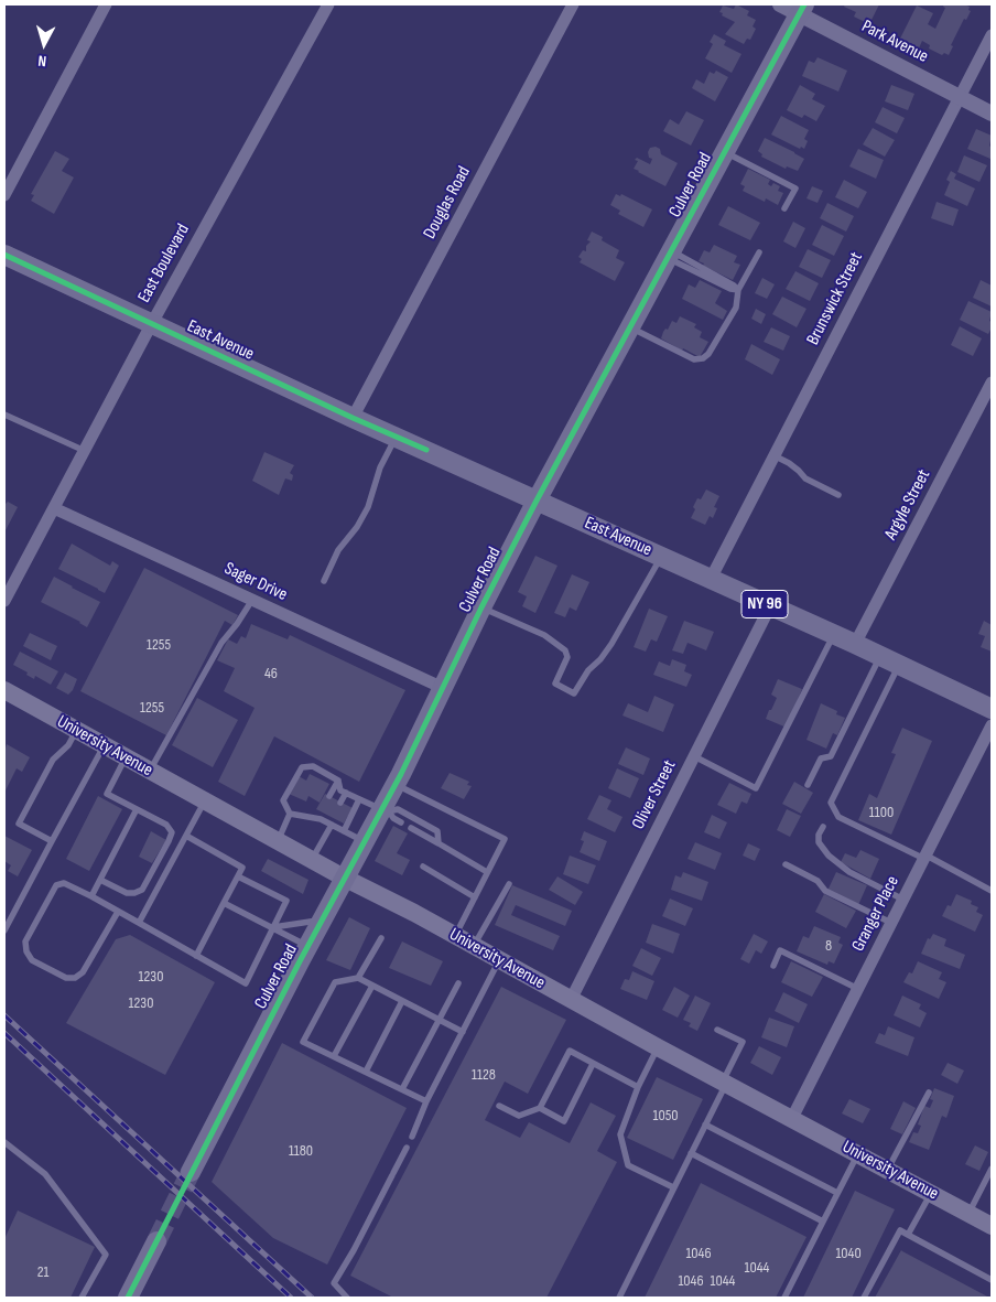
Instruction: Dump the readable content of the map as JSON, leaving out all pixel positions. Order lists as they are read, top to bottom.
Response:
{
  "streets": {
    "main road": [
      "Culver Road",
      "East Avenue",
      "NY 96",
      "University Avenue"
    ],
    "street": [
      "Park Avenue",
      "Douglas Road",
      "East Boulevard",
      "Brunswick Street",
      "Argyle Street",
      "Sager Drive",
      "Oliver Street",
      "Granger Place"
    ]
  },
  "crossings": [
    ["Park Avenue", "Culver Road"],
    ["Park Avenue", "Brunswick Street"],
    ["Culver Road", "East Avenue"],
    ["Culver Road", "Sager Drive"],
    ["Culver Road", "University Avenue"],
    ["Douglas Road", "East Avenue"],
    ["East Boulevard", "East Avenue"],
    ["East Boulevard", "Sager Drive"],
    ["Brunswick Street", "East Avenue"],
    ["East Avenue", "Argyle Street"],
    ["East Avenue", "Oliver Street"],
    ["University Avenue", "Oliver Street"],
    ["University Avenue", "Granger Place"]
  ],
  "house_numbers": [
    "1255",
    "46",
    "1255",
    "1100",
    "8",
    "1230",
    "1230",
    "1128",
    "1050",
    "1180",
    "1046",
    "1040",
    "1044",
    "21",
    "1046",
    "1044"
  ],
  "north": "bottom"
}
